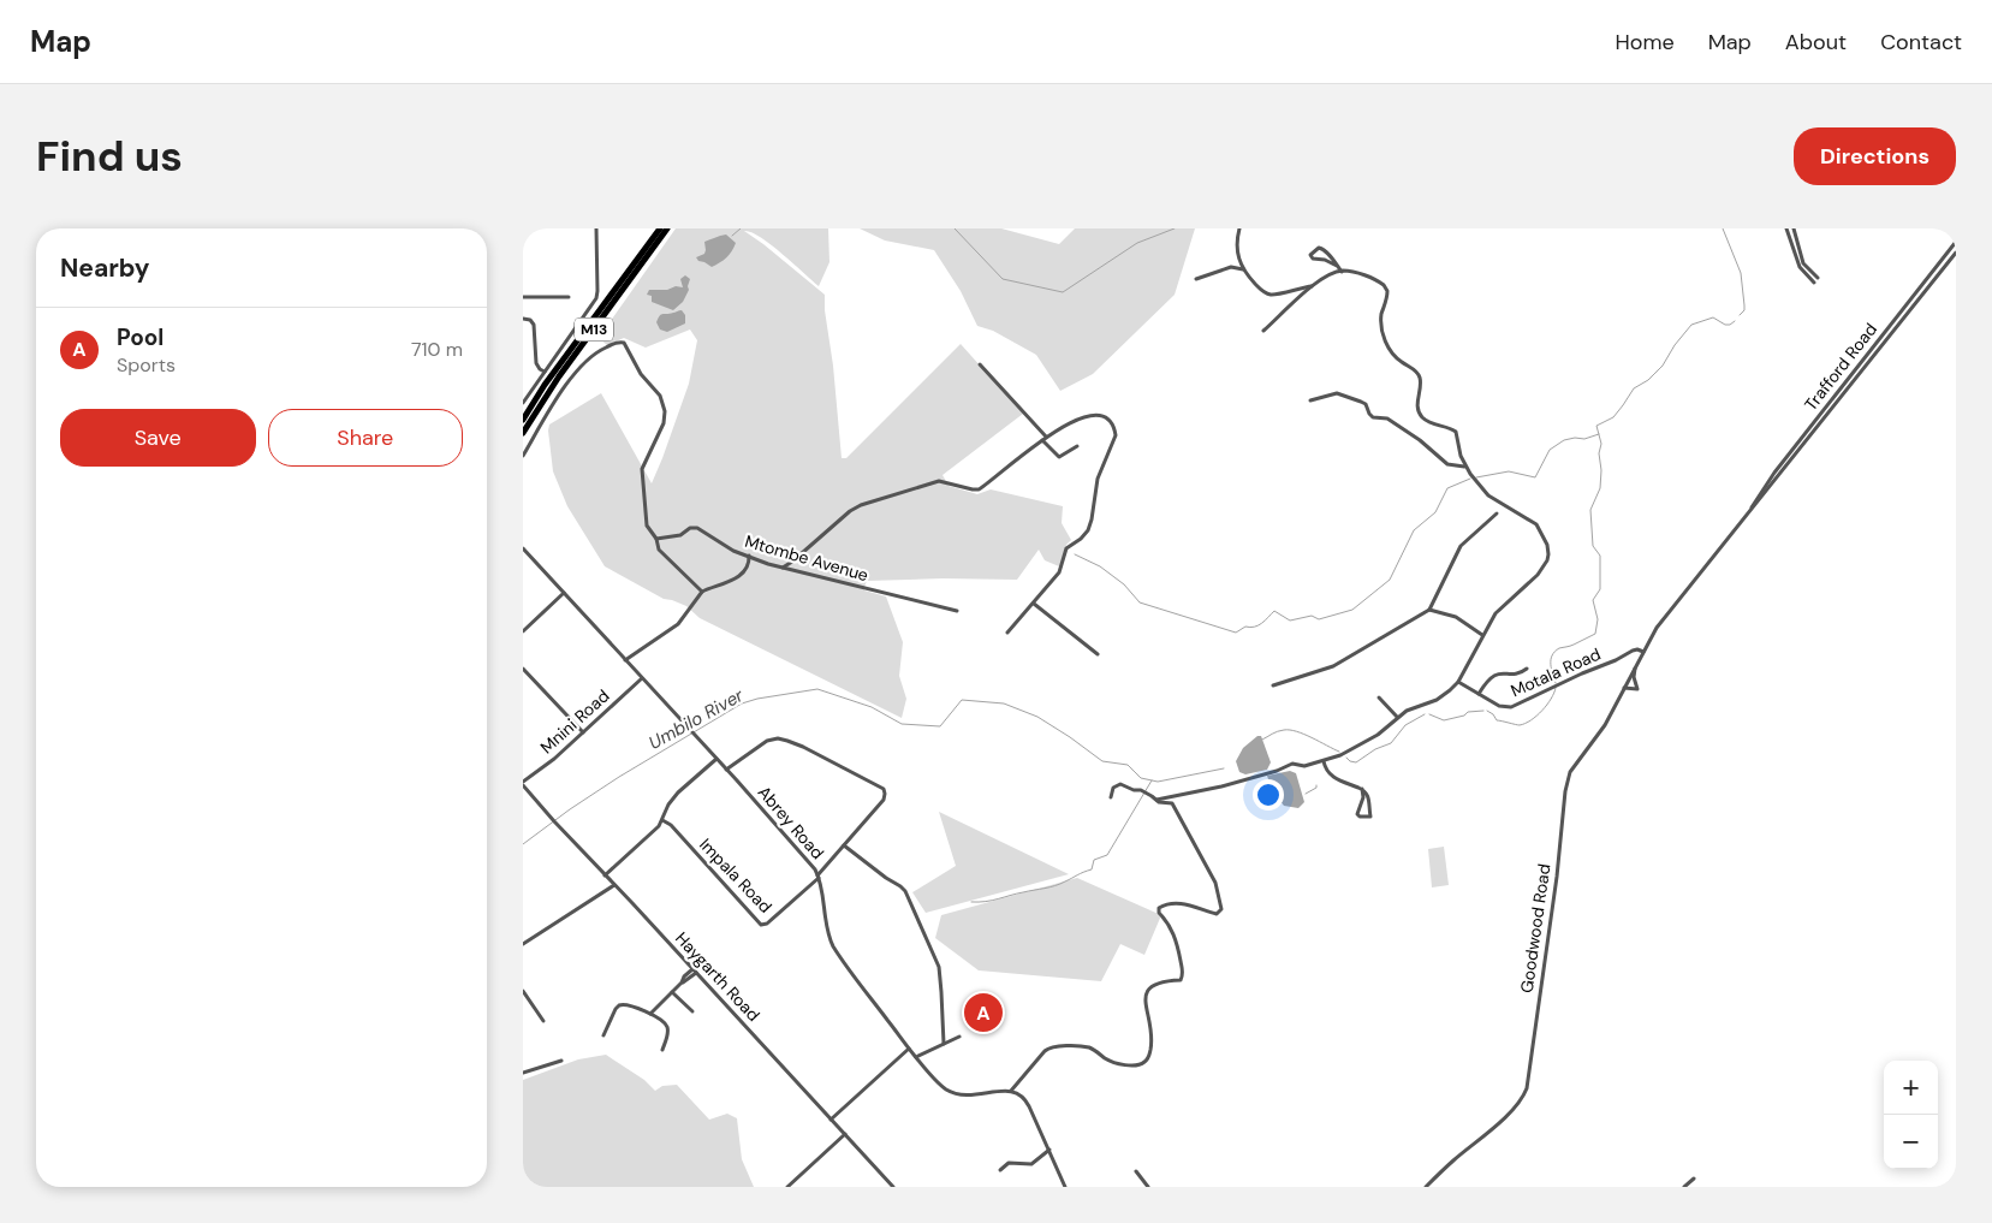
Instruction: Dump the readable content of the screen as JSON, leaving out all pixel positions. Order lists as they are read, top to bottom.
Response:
{
  "streets": {
    "highway": ["M13"],
    "street": [
      "Trafford Road",
      "Mtombe Avenue",
      "Motala Road",
      "Mnini Road",
      "Abrey Road",
      "Impala Road",
      "Goodwood Road",
      "Haygarth Road"
    ]
  },
  "crossings": [
    ["Trafford Road", "Motala Road"],
    ["Trafford Road", "Goodwood Road"],
    ["Motala Road", "Goodwood Road"],
    ["Mnini Road", "Abrey Road"],
    ["Mnini Road", "Haygarth Road"],
    ["Abrey Road", "Impala Road"]
  ],
  "water": ["Umbilo River"],
  "page": {
    "header": "Map",
    "nav": [
      "Home",
      "Map",
      "About",
      "Contact"
    ],
    "buttons": [
      "Directions",
      ["Save", "Share"]
    ],
    "title": "Find us",
    "heading": "Nearby",
    "list": [
      {
        "mark": "A",
        "name": "Pool",
        "note": "Sports",
        "value": "710 m"
      }
    ],
    "pins": "A",
    "map_buttons": ["+", "−"]
  }
}
